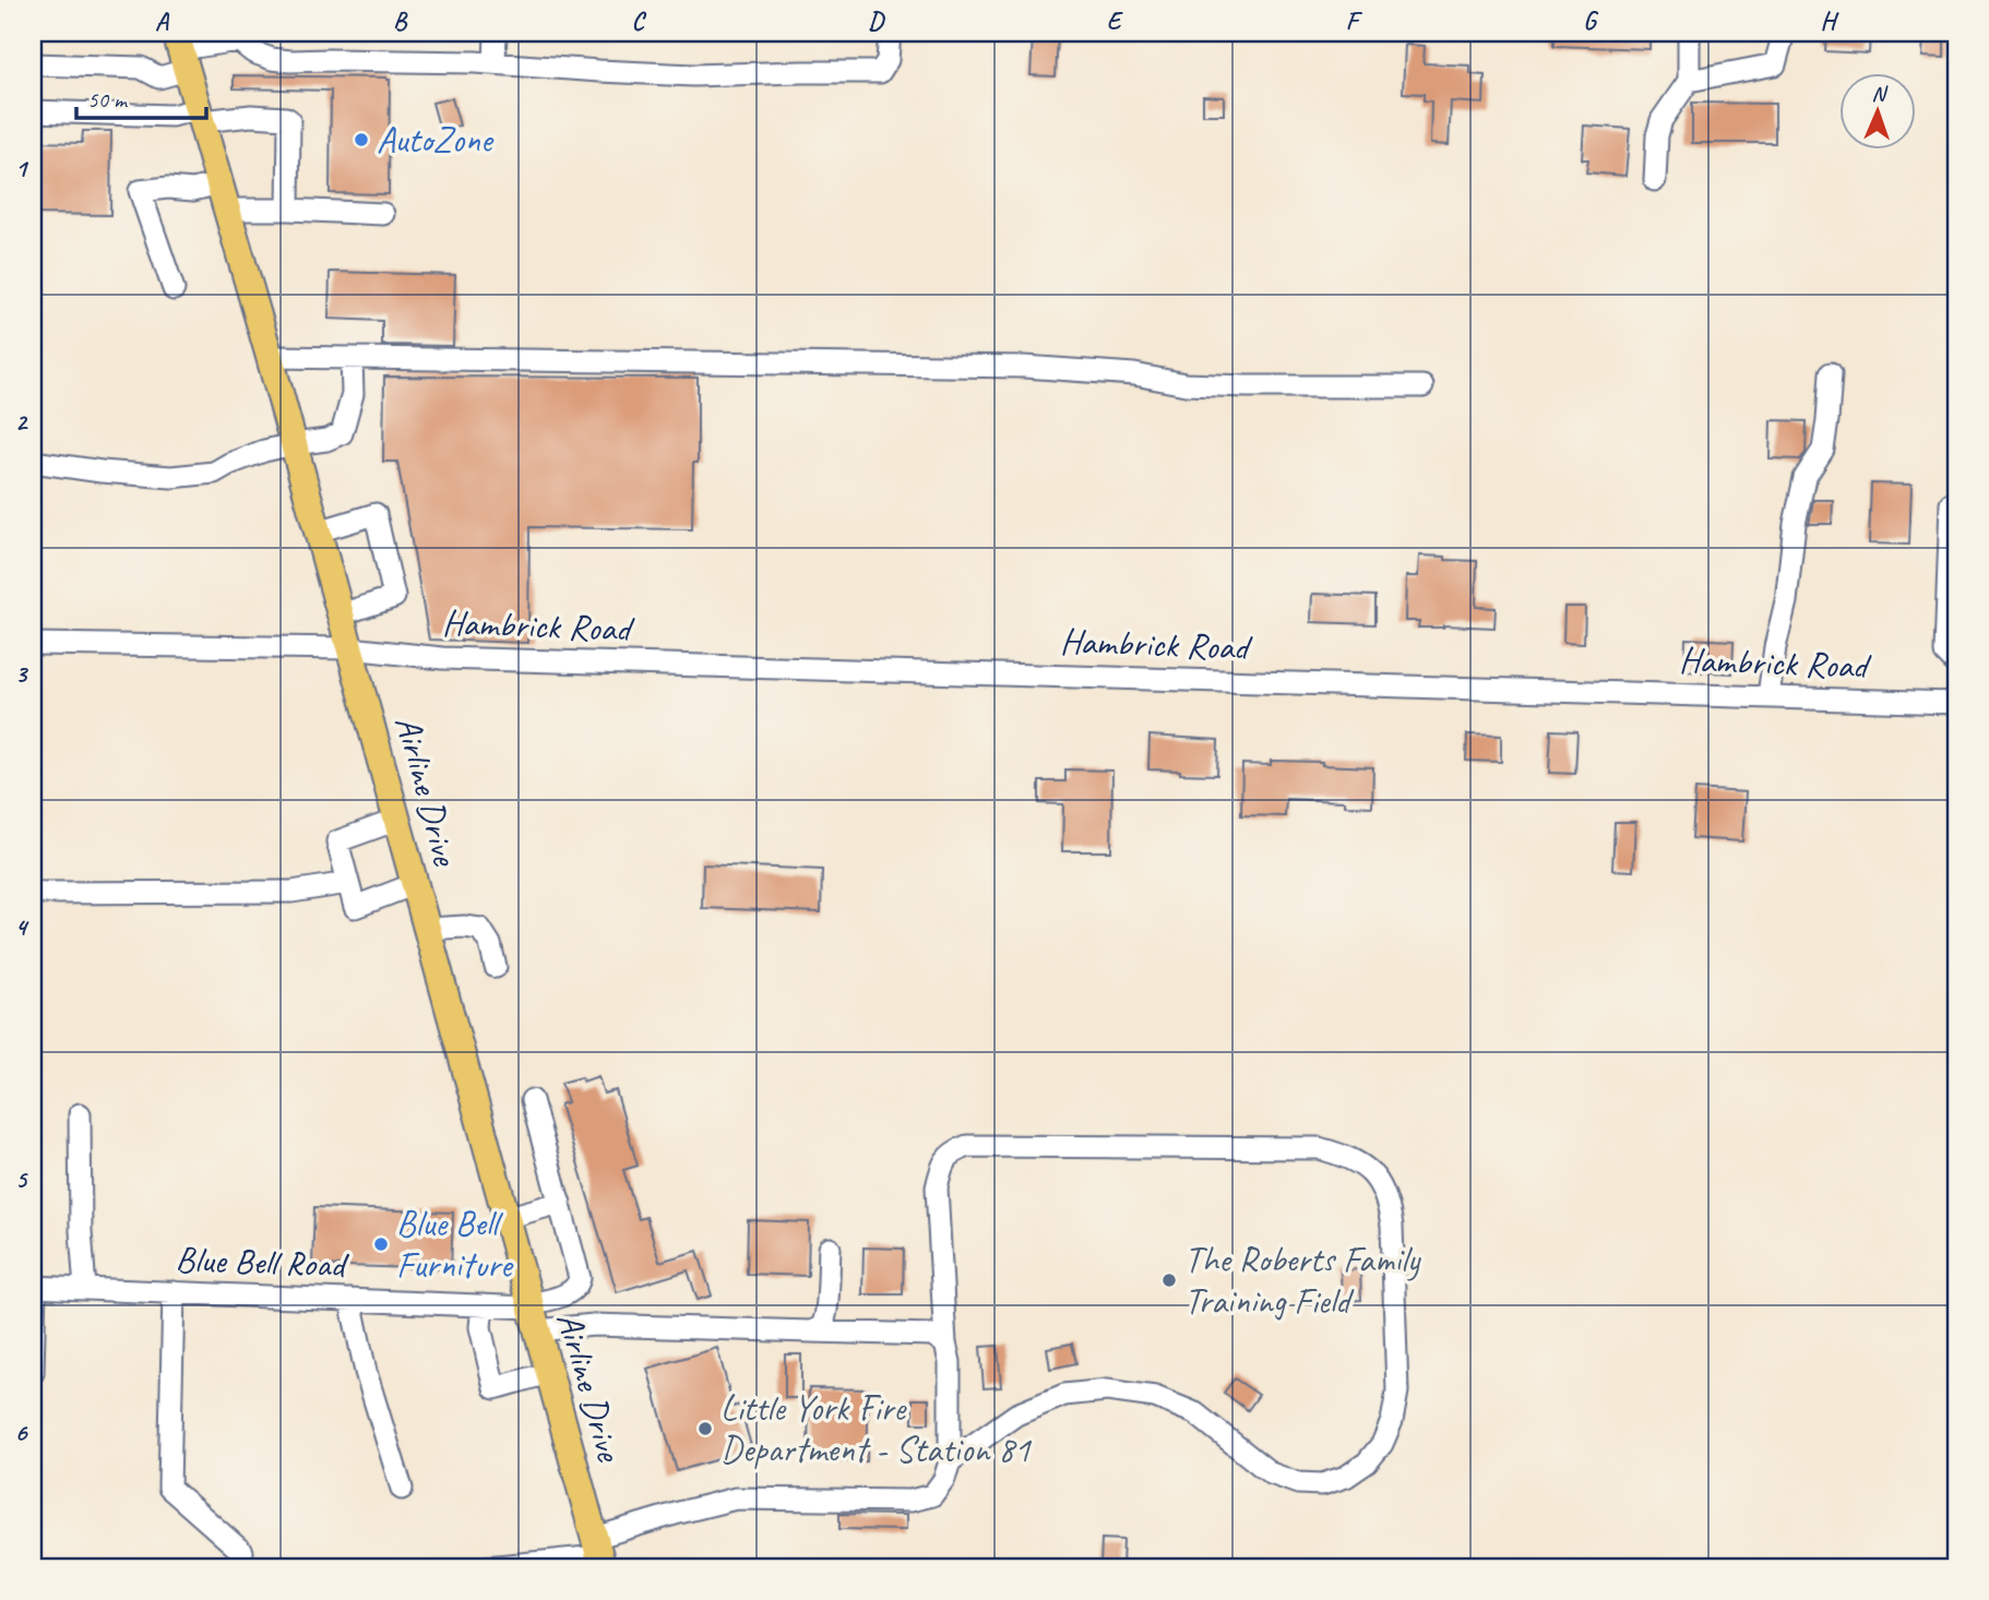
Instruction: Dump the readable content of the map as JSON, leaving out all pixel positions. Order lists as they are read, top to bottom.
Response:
{
  "streets": {
    "main road": ["Airline Drive"],
    "street": ["Hambrick Road", "Blue Bell Road"]
  },
  "crossings": [
    ["Hambrick Road", "Airline Drive"],
    ["Airline Drive", "Blue Bell Road"]
  ],
  "places": [
    "AutoZone",
    "Blue Bell Furniture",
    "The Roberts Family Training Field",
    "Little York Fire Department - Station 81"
  ],
  "scale_bar": "50 m",
  "north": "top",
  "grid": {
    "columns": [
      "A",
      "B",
      "C",
      "D",
      "E",
      "F",
      "G",
      "H"
    ],
    "rows": [
      "1",
      "2",
      "3",
      "4",
      "5",
      "6"
    ]
  }
}
